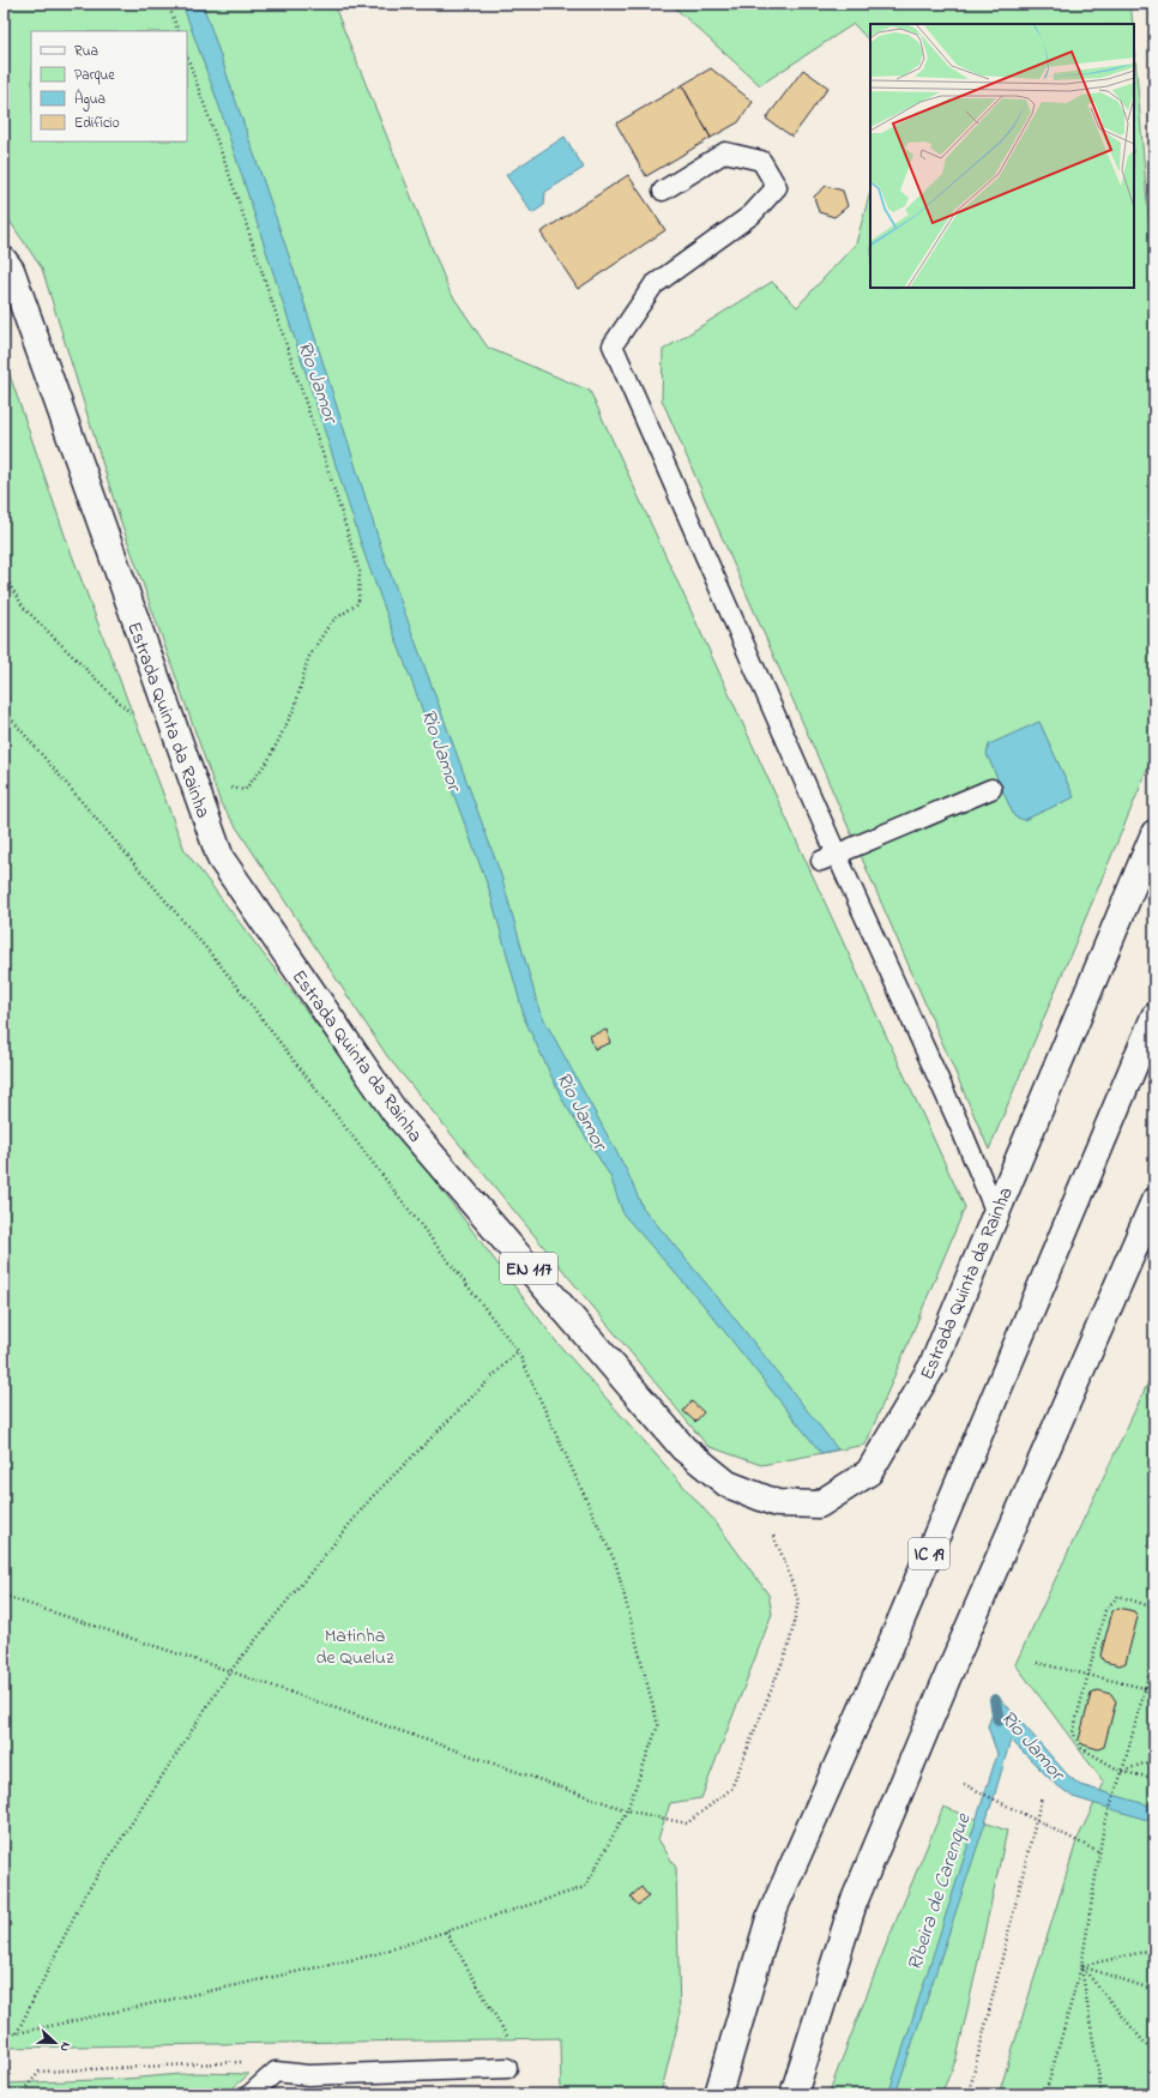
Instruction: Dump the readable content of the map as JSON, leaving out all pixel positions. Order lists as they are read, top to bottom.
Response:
{
  "streets": {
    "main road": ["Estrada Quinta da Rainha", "EN 117", "IC 19"]
  },
  "water": ["Rio Jamor", "Ribeira de Carenque"],
  "parks": ["Matinha de Queluz"],
  "legend": [
    "Rua",
    "Parque",
    "Água",
    "Edifício"
  ],
  "north": "right"
}
